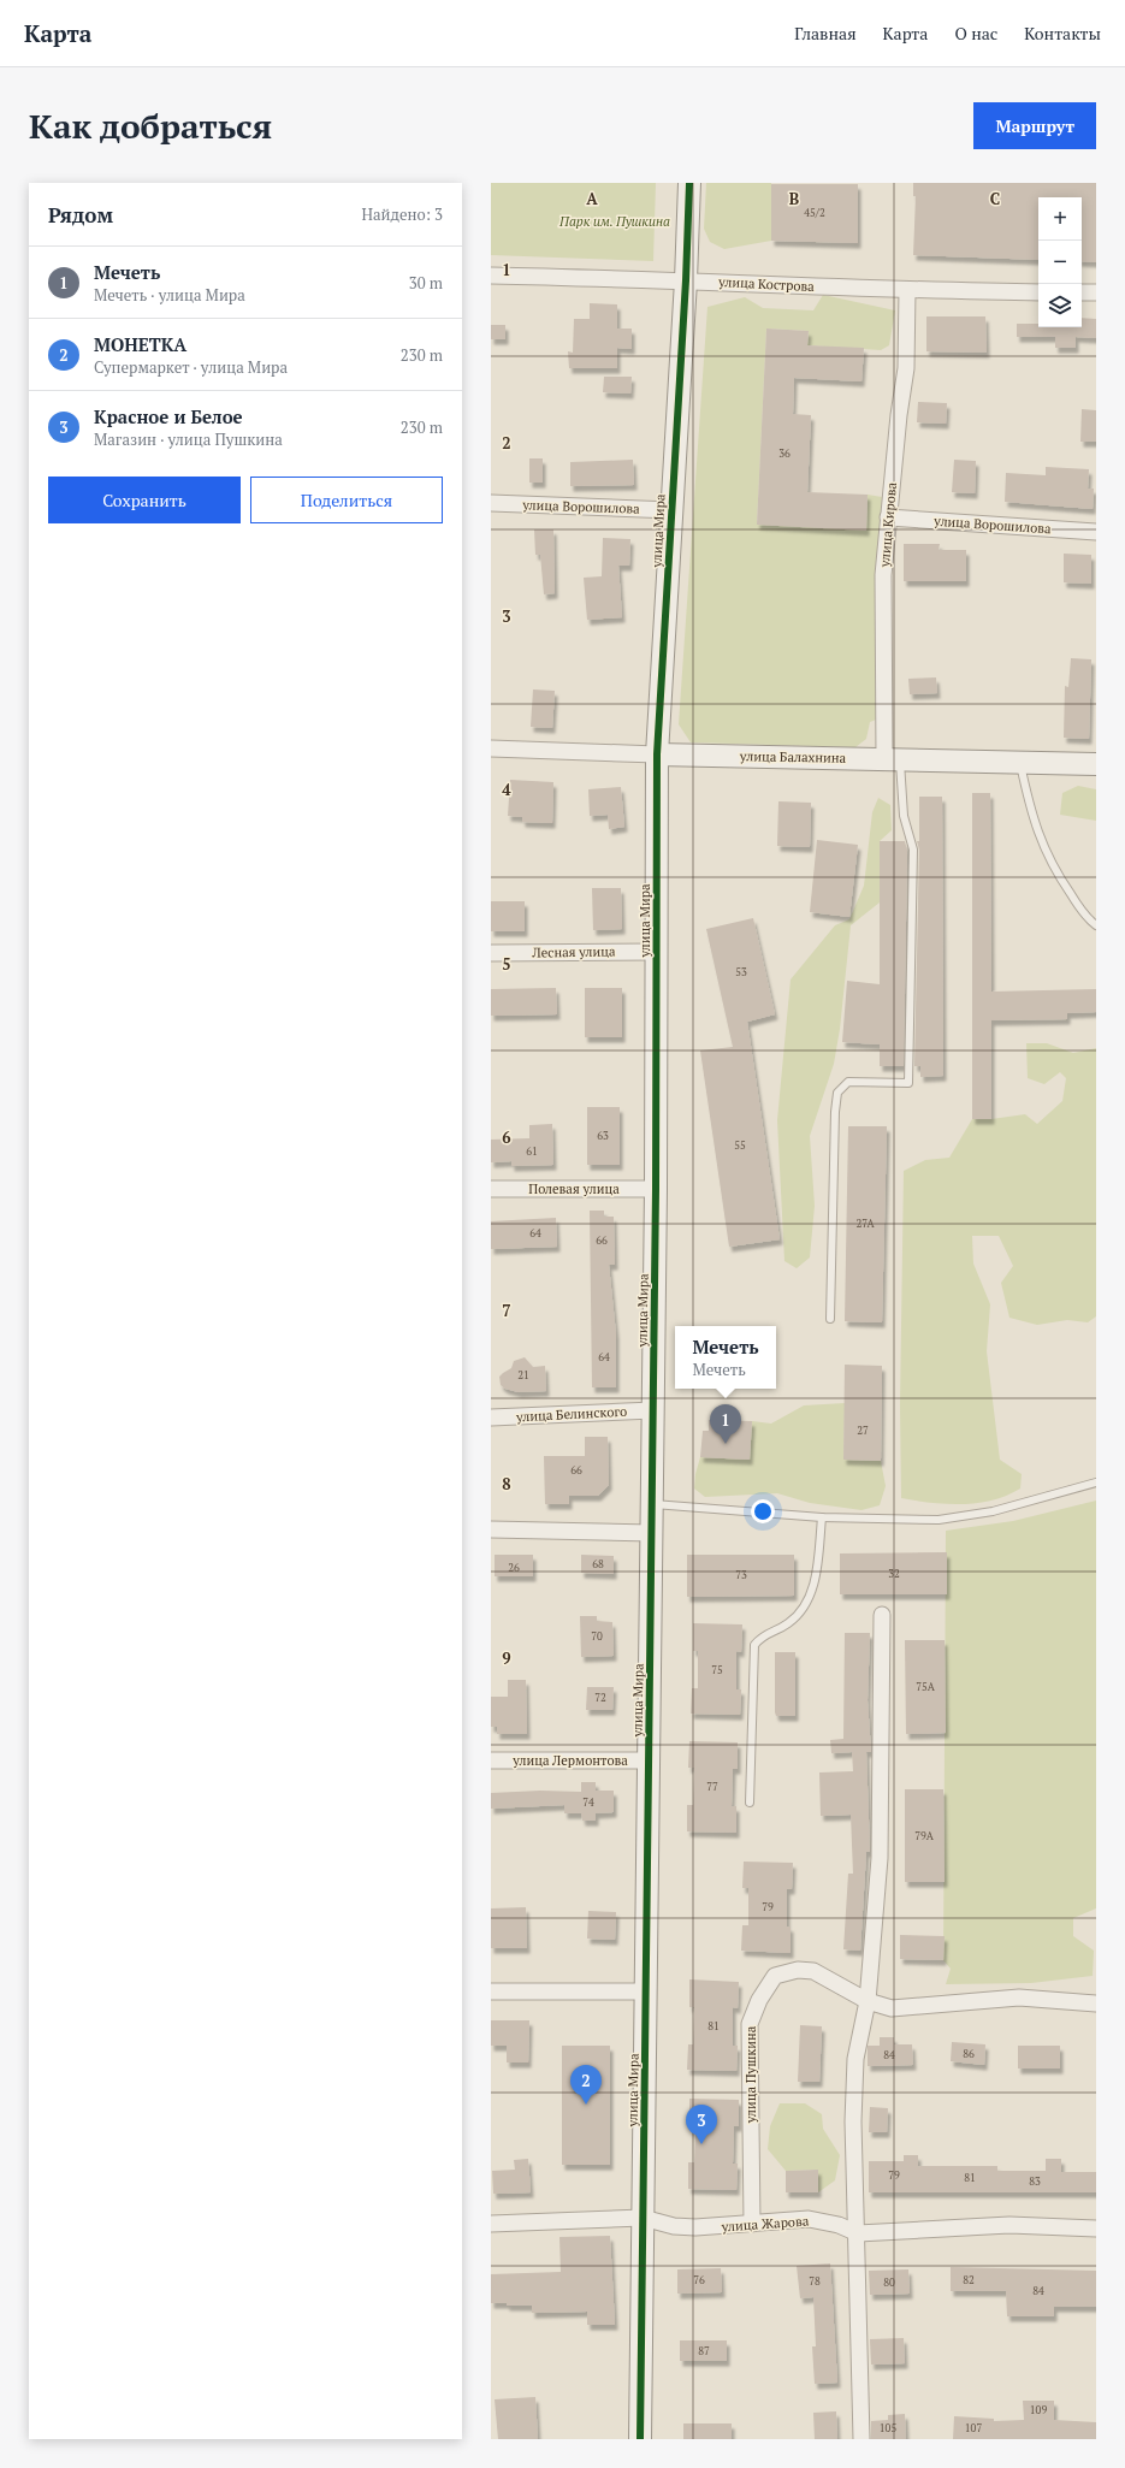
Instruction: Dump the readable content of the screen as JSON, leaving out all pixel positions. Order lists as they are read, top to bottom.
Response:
{
  "streets": {
    "street": [
      "улица Кострова",
      "улица Ворошилова",
      "улица Кирова",
      "улица Мира",
      "улица Балахнина",
      "Лесная улица",
      "Полевая улица",
      "улица Белинского",
      "улица Лермонтова",
      "улица Пушкина",
      "улица Жарова"
    ]
  },
  "crossings": [
    ["улица Кострова", "улица Кирова"],
    ["улица Кострова", "улица Мира"],
    ["улица Ворошилова", "улица Кирова"],
    ["улица Ворошилова", "улица Мира"],
    ["улица Кирова", "улица Балахнина"],
    ["улица Мира", "улица Балахнина"],
    ["улица Мира", "Лесная улица"],
    ["улица Мира", "Полевая улица"],
    ["улица Мира", "улица Белинского"],
    ["улица Мира", "улица Лермонтова"],
    ["улица Мира", "улица Жарова"],
    ["улица Пушкина", "улица Жарова"]
  ],
  "parks": ["Парк им. Пушкина"],
  "house_numbers": [
    "45/2",
    "36",
    "53",
    "63",
    "55",
    "61",
    "27А",
    "64",
    "66",
    "64",
    "21",
    "27",
    "66",
    "68",
    "26",
    "32",
    "73",
    "70",
    "75",
    "75А",
    "72",
    "77",
    "74",
    "79А",
    "79",
    "81",
    "86",
    "84",
    "79",
    "81",
    "83",
    "76",
    "82",
    "78",
    "80",
    "84",
    "87",
    "109",
    "105",
    "107"
  ],
  "page": {
    "header": "Карта",
    "nav": [
      "Главная",
      "Карта",
      "О нас",
      "Контакты"
    ],
    "buttons": [
      "Маршрут",
      ["Сохранить", "Поделиться"]
    ],
    "title": "Как добраться",
    "heading": ["Рядом", "Найдено: 3"],
    "map_buttons": ["+", "−"],
    "list": [
      {
        "mark": "1",
        "name": "Мечеть",
        "note": "Мечеть · улица Мира",
        "value": "30 m"
      },
      {
        "mark": "2",
        "name": "МОНЕТКА",
        "note": "Супермаркет · улица Мира",
        "value": "230 m"
      },
      {
        "mark": "3",
        "name": "Красное и Белое",
        "note": "Магазин · улица Пушкина",
        "value": "230 m"
      }
    ],
    "popup": ["Мечеть", "Мечеть"],
    "pins": ["1", "2", "3"]
  },
  "grid": {
    "columns": ["A", "B", "C"],
    "rows": [
      "1",
      "2",
      "3",
      "4",
      "5",
      "6",
      "7",
      "8",
      "9"
    ]
  }
}
